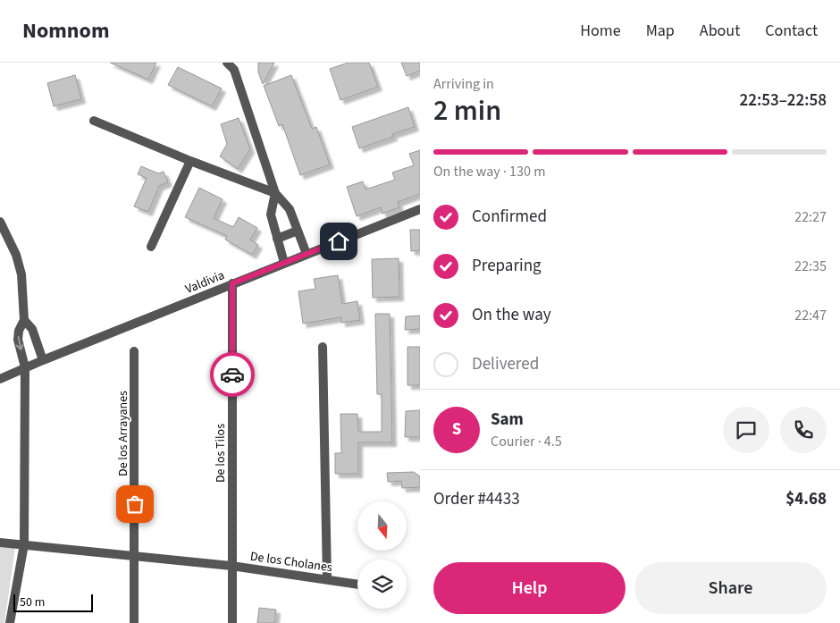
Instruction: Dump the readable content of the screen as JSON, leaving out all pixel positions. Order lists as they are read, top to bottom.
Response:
{
  "streets": {
    "street": [
      "Valdivia",
      "De los Arrayanes",
      "De los Tilos",
      "De los Cholanes"
    ]
  },
  "crossings": [
    ["Valdivia", "De los Tilos"],
    ["De los Arrayanes", "De los Cholanes"],
    ["De los Tilos", "De los Cholanes"]
  ],
  "scale_bar": "50 m",
  "north": "bottom",
  "page": {
    "header": "Nomnom",
    "nav": [
      "Home",
      "Map",
      "About",
      "Contact"
    ],
    "heading": ["2 min", "Arriving in", "22:53–22:58"],
    "panel": [
      "Sam",
      "Courier · 4.5",
      "Order #4433",
      "$4.68"
    ],
    "bar": "On the way · 130 m",
    "list": [
      ["Confirmed", "22:27"],
      ["Preparing", "22:35"],
      ["On the way", "22:47"],
      "Delivered"
    ],
    "round": "S",
    "buttons": ["Help", "Share"],
    "scale": "50 m"
  }
}
